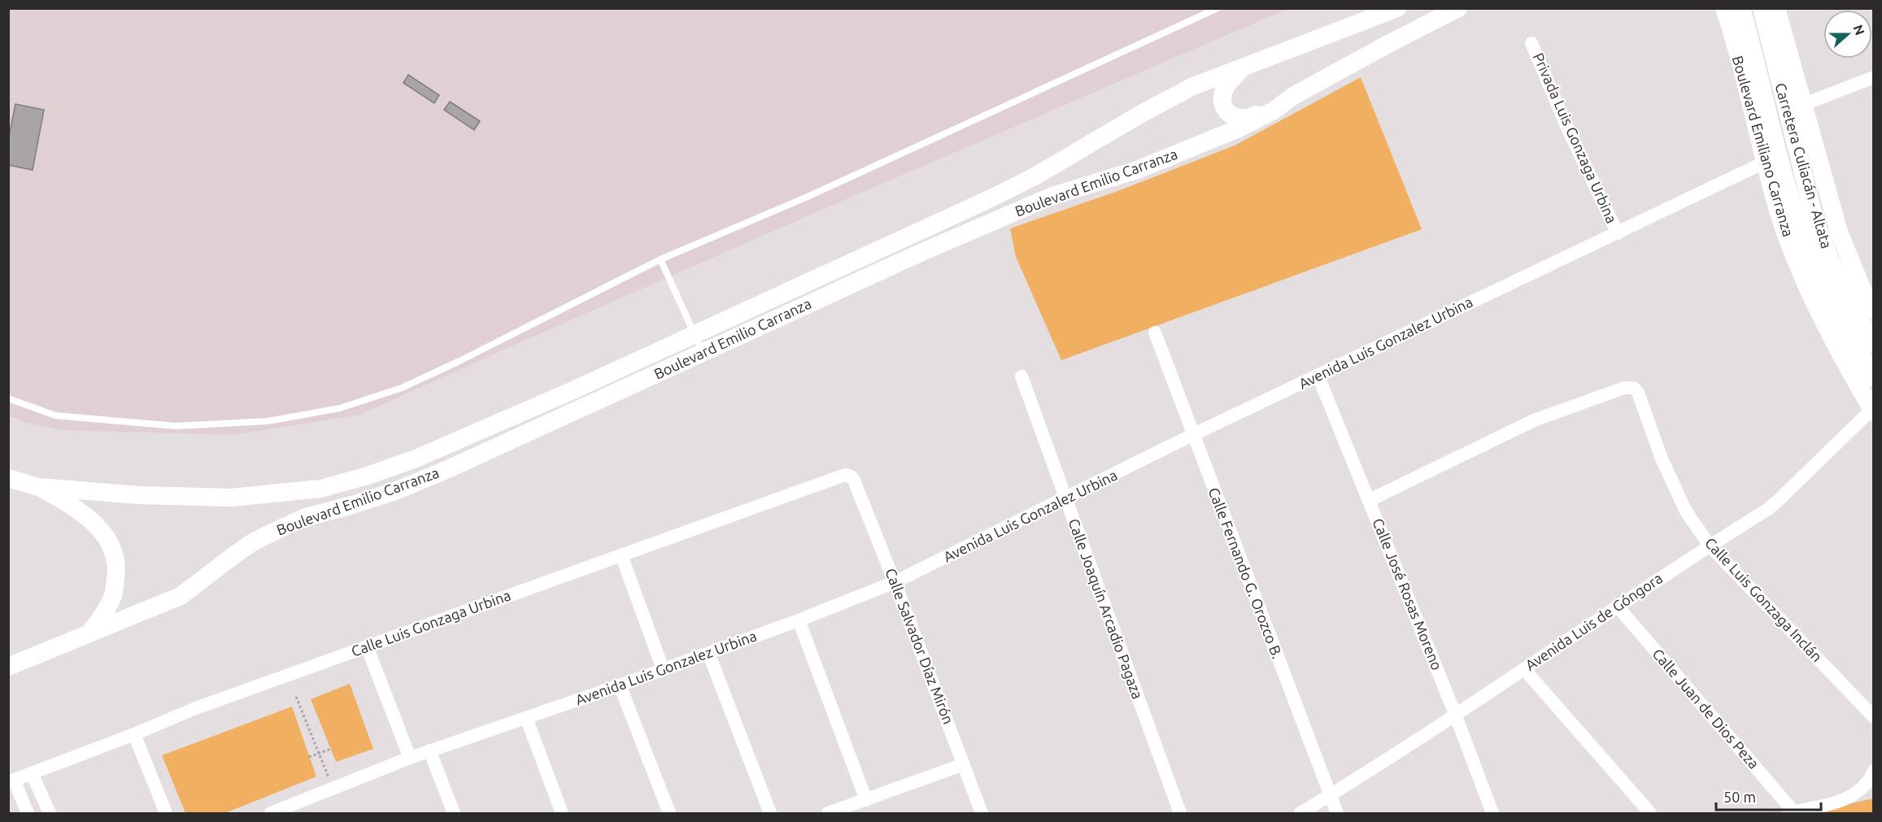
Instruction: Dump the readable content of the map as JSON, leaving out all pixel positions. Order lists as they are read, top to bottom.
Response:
{
  "streets": {
    "street": [
      "Privada Luis Gonzaga Urbina",
      "Boulevard Emiliano Carranza",
      "Carretera Culiacán - Altata",
      "Boulevard Emilio Carranza",
      "Avenida Luis Gonzalez Urbina",
      "Calle Fernando G. Orozco B.",
      "Calle José Rosas Moreno",
      "Calle Luis Gonzaga Inclán",
      "Calle Joaquín Arcadio Pagaza",
      "Avenida Luis de Góngora",
      "Calle Luis Gonzaga Urbina",
      "Calle Salvador Díaz Mirón",
      "Calle Juan de Dios Peza"
    ]
  },
  "crossings": [
    ["Privada Luis Gonzaga Urbina", "Avenida Luis Gonzalez Urbina"],
    ["Boulevard Emiliano Carranza", "Avenida Luis Gonzalez Urbina"],
    ["Boulevard Emiliano Carranza", "Avenida Luis de Góngora"],
    ["Avenida Luis Gonzalez Urbina", "Calle Fernando G. Orozco B."],
    ["Avenida Luis Gonzalez Urbina", "Calle José Rosas Moreno"],
    ["Avenida Luis Gonzalez Urbina", "Calle Joaquín Arcadio Pagaza"],
    ["Avenida Luis Gonzalez Urbina", "Calle Salvador Díaz Mirón"],
    ["Calle Fernando G. Orozco B.", "Avenida Luis de Góngora"],
    ["Calle José Rosas Moreno", "Calle Luis Gonzaga Inclán"],
    ["Calle José Rosas Moreno", "Avenida Luis de Góngora"],
    ["Calle Luis Gonzaga Inclán", "Avenida Luis de Góngora"],
    ["Avenida Luis de Góngora", "Calle Juan de Dios Peza"],
    ["Calle Luis Gonzaga Urbina", "Calle Salvador Díaz Mirón"]
  ],
  "scale_bar": "50 m",
  "north": "right"
}
